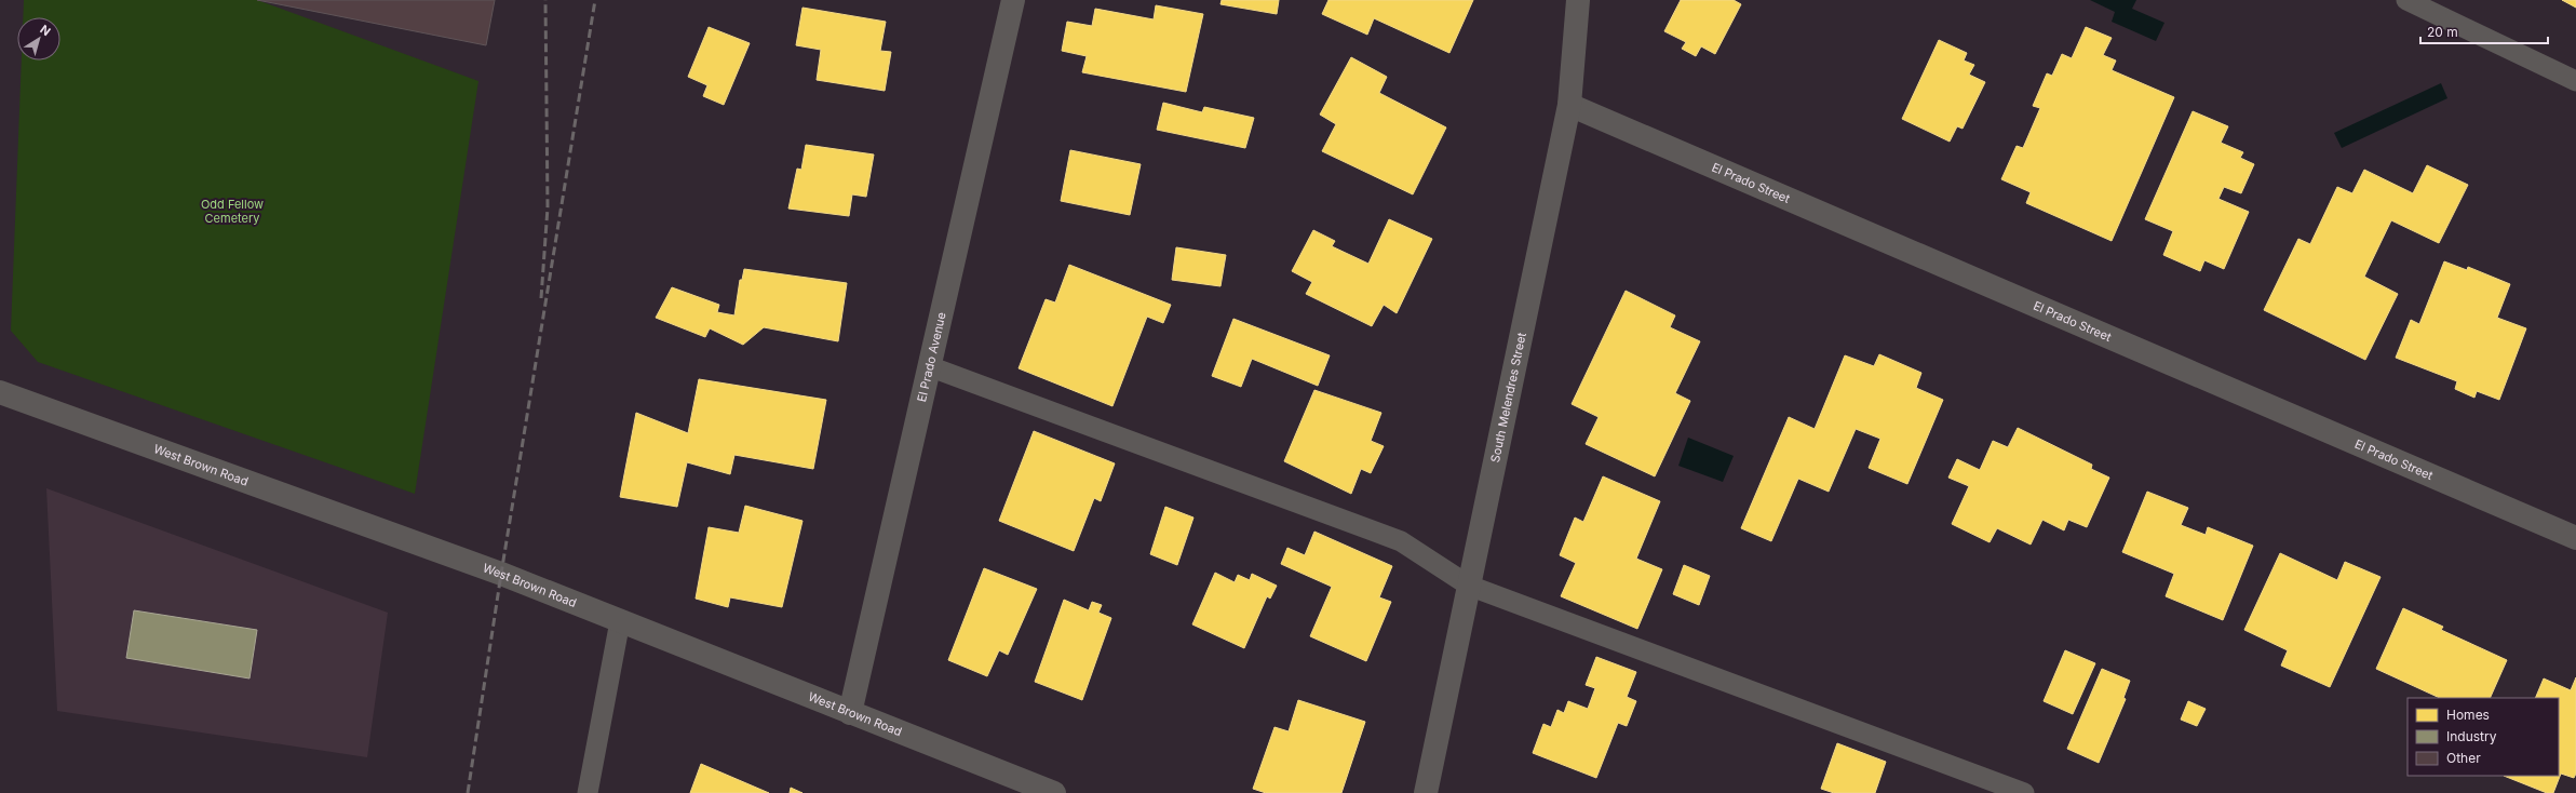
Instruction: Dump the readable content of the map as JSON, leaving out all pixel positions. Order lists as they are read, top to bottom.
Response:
{
  "streets": {
    "street": [
      "El Prado Street",
      "El Prado Avenue",
      "South Melendres Street",
      "West Brown Road"
    ]
  },
  "crossings": [
    ["El Prado Street", "South Melendres Street"],
    ["El Prado Avenue", "West Brown Road"]
  ],
  "parks": ["Odd Fellow Cemetery"],
  "legend": ["Homes", "Industry", "Other"],
  "scale_bar": "20 m",
  "north": "top right"
}
